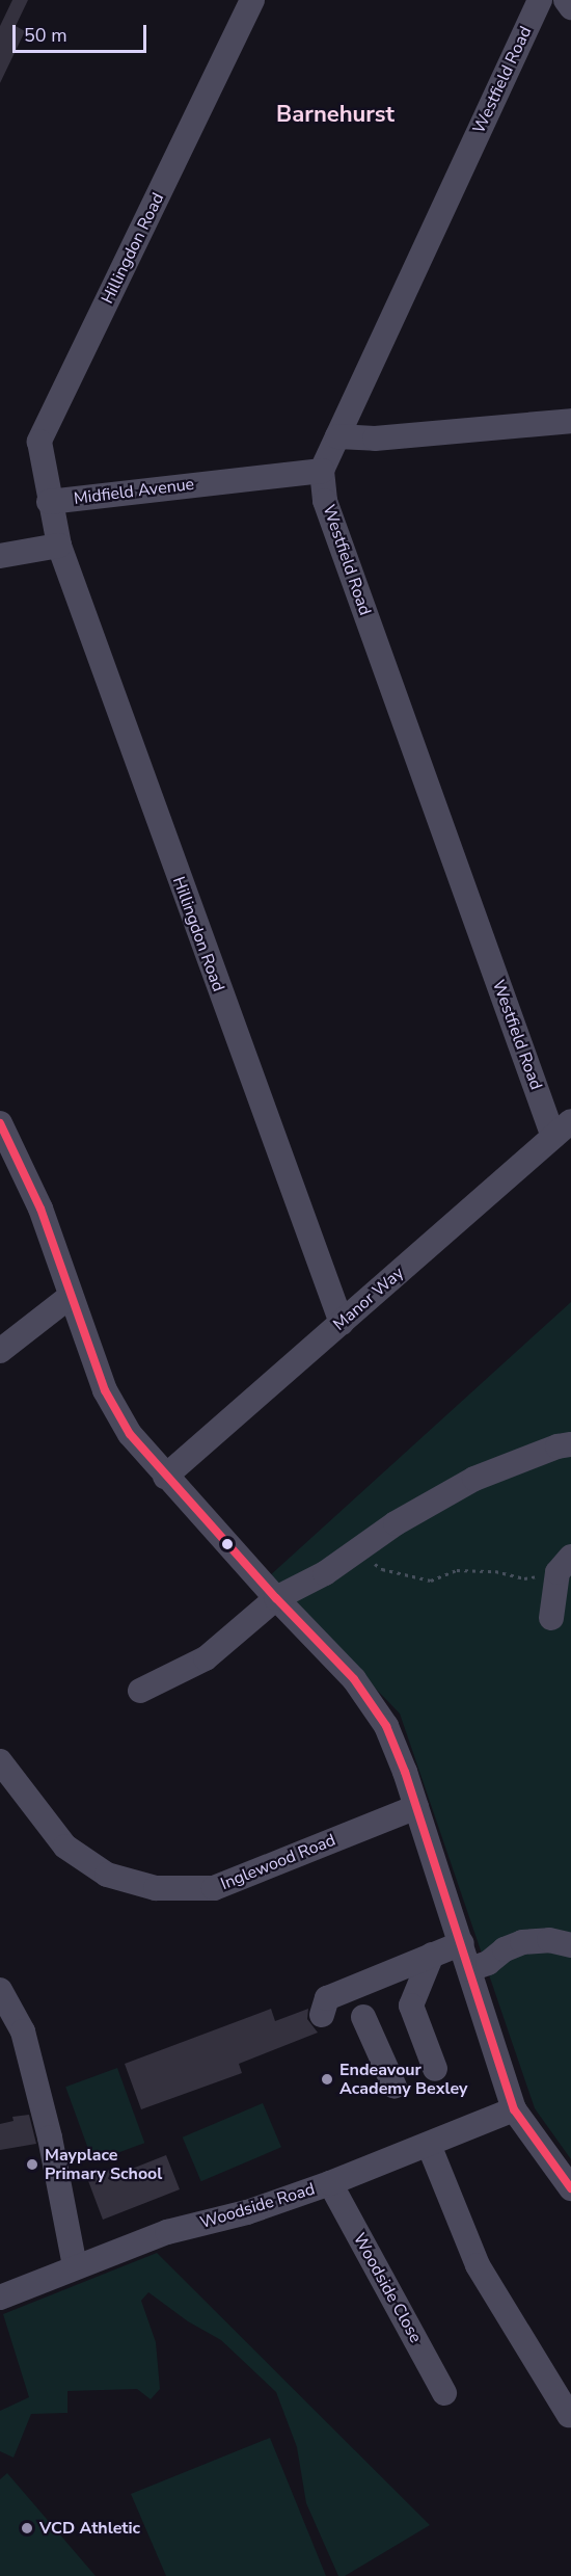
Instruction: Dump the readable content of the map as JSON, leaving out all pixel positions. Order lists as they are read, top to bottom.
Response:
{
  "streets": {
    "street": [
      "Westfield Road",
      "Hillingdon Road",
      "Midfield Avenue",
      "Manor Way",
      "Inglewood Road",
      "Woodside Road",
      "Woodside Close"
    ]
  },
  "crossings": [
    ["Westfield Road", "Midfield Avenue"],
    ["Westfield Road", "Manor Way"],
    ["Hillingdon Road", "Midfield Avenue"],
    ["Hillingdon Road", "Manor Way"],
    ["Woodside Road", "Woodside Close"]
  ],
  "districts": ["Barnehurst"],
  "places": ["Endeavour Academy Bexley", "Mayplace Primary School", "VCD Athletic"],
  "scale_bar": "50 m"
}
